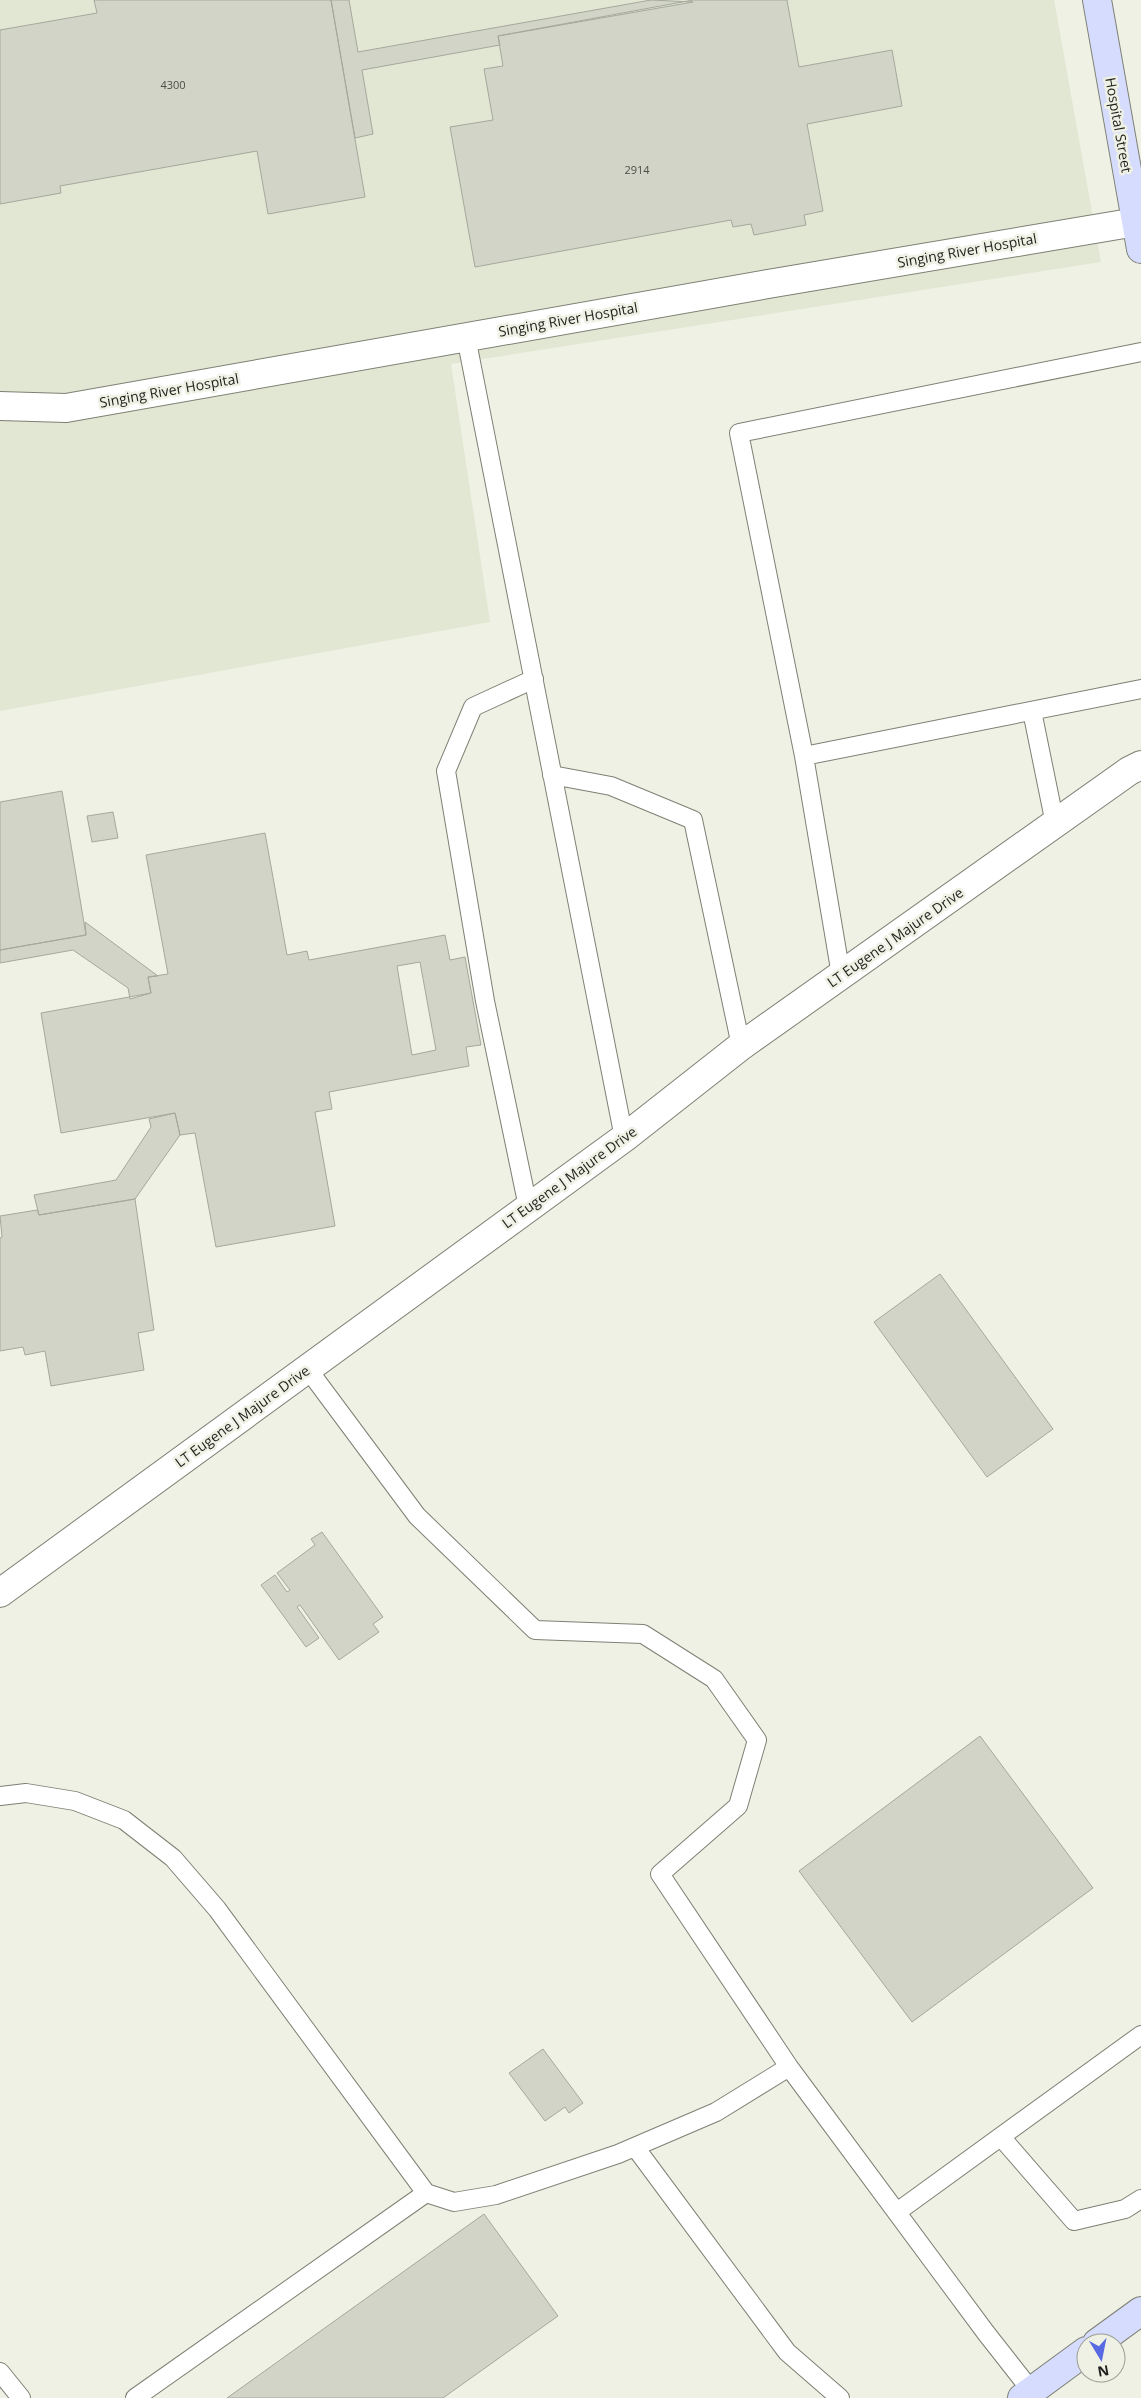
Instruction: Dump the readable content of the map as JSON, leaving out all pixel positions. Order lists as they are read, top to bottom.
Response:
{
  "streets": {
    "street": ["Hospital Street", "Singing River Hospital", "LT Eugene J Majure Drive"]
  },
  "crossings": [
    ["Hospital Street", "Singing River Hospital"]
  ],
  "house_numbers": ["4300", "2914"],
  "north": "bottom"
}
